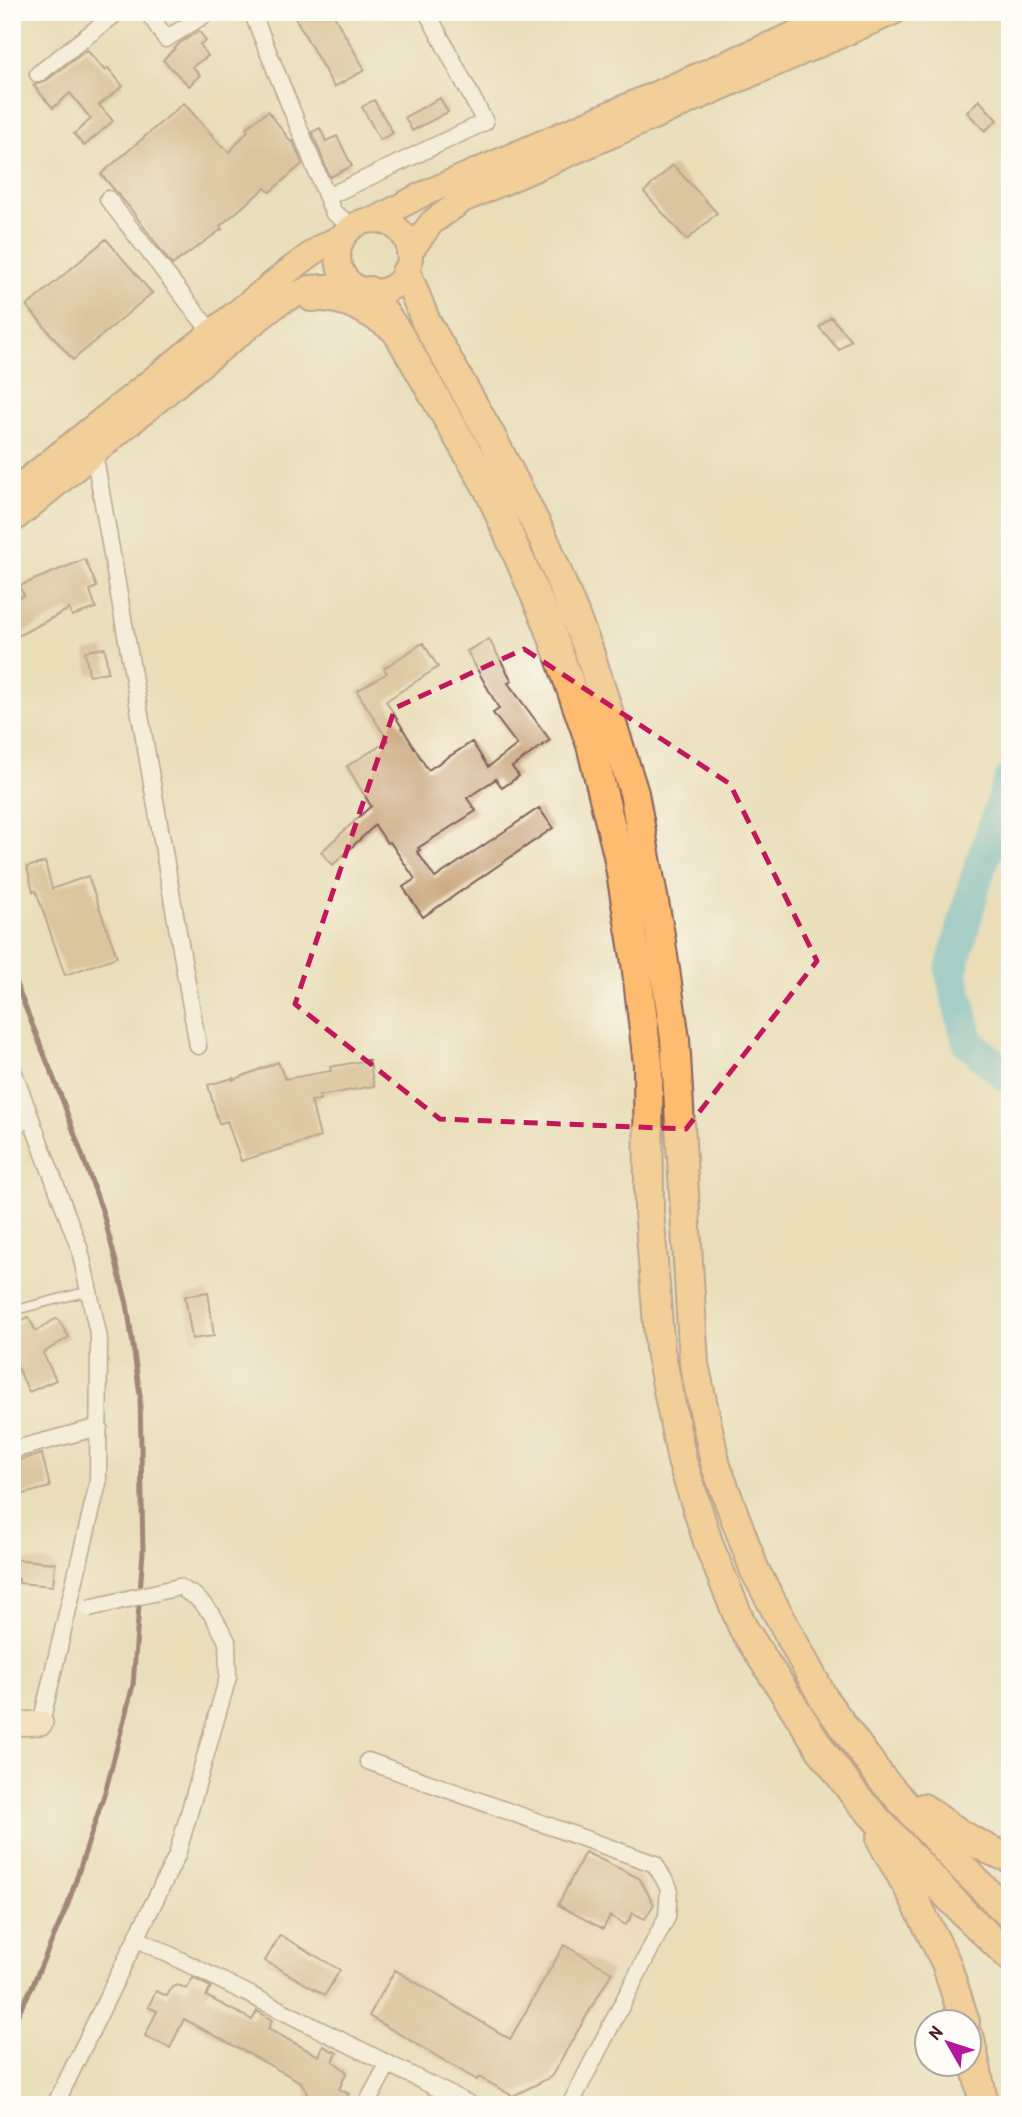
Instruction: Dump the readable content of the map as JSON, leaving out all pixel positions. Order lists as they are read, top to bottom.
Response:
{
  "north": "top left"
}
